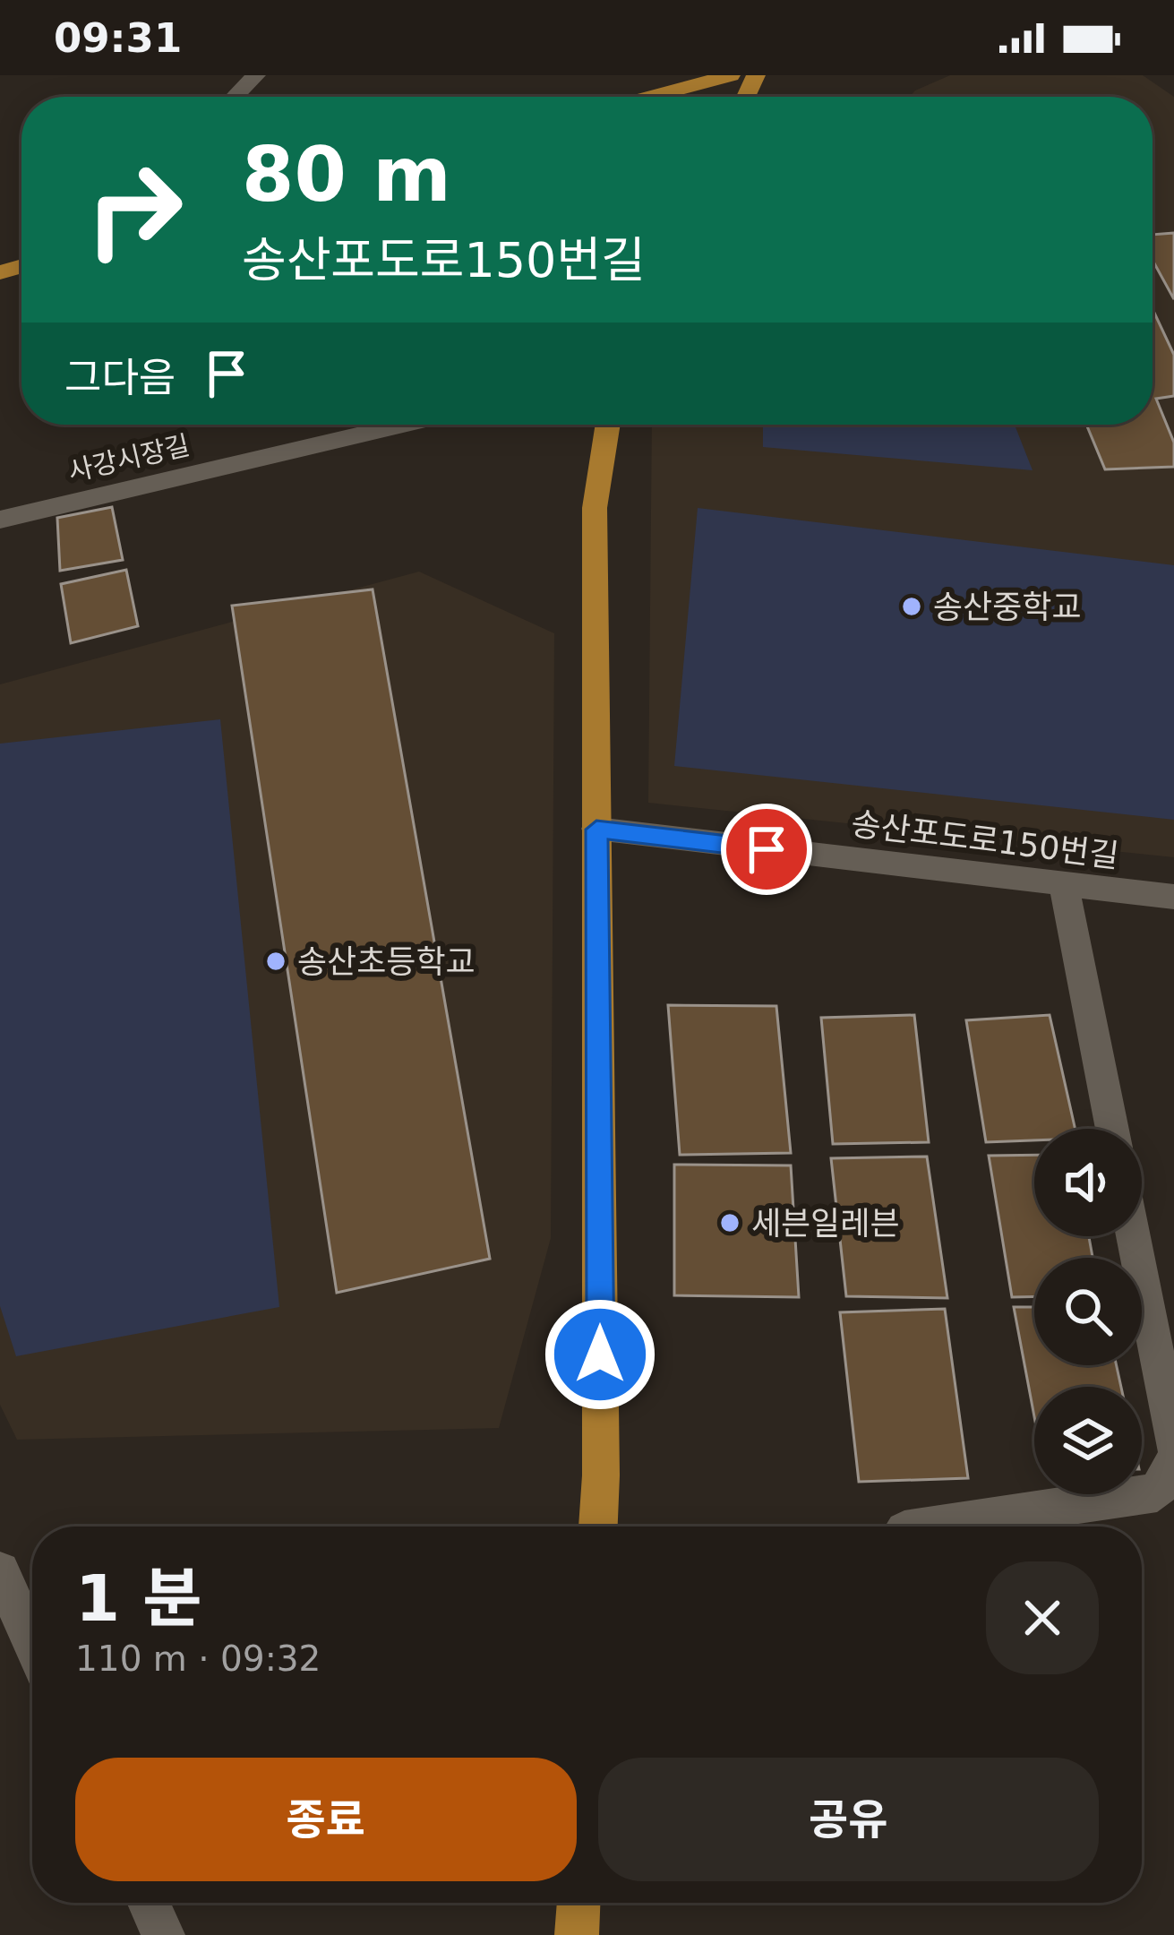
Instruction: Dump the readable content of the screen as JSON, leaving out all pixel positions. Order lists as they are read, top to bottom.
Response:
{
  "streets": {
    "street": ["사강시장길", "송산포도로150번길"]
  },
  "places": ["송산중학교", "송산초등학교", "세븐일레븐"],
  "page": {
    "status": "09:31",
    "turn": ["80 m", "송산포도로150번길"],
    "then": "그다음",
    "heading": ["1 분", "110 m · 09:32"],
    "buttons": ["종료", "공유"]
  }
}
